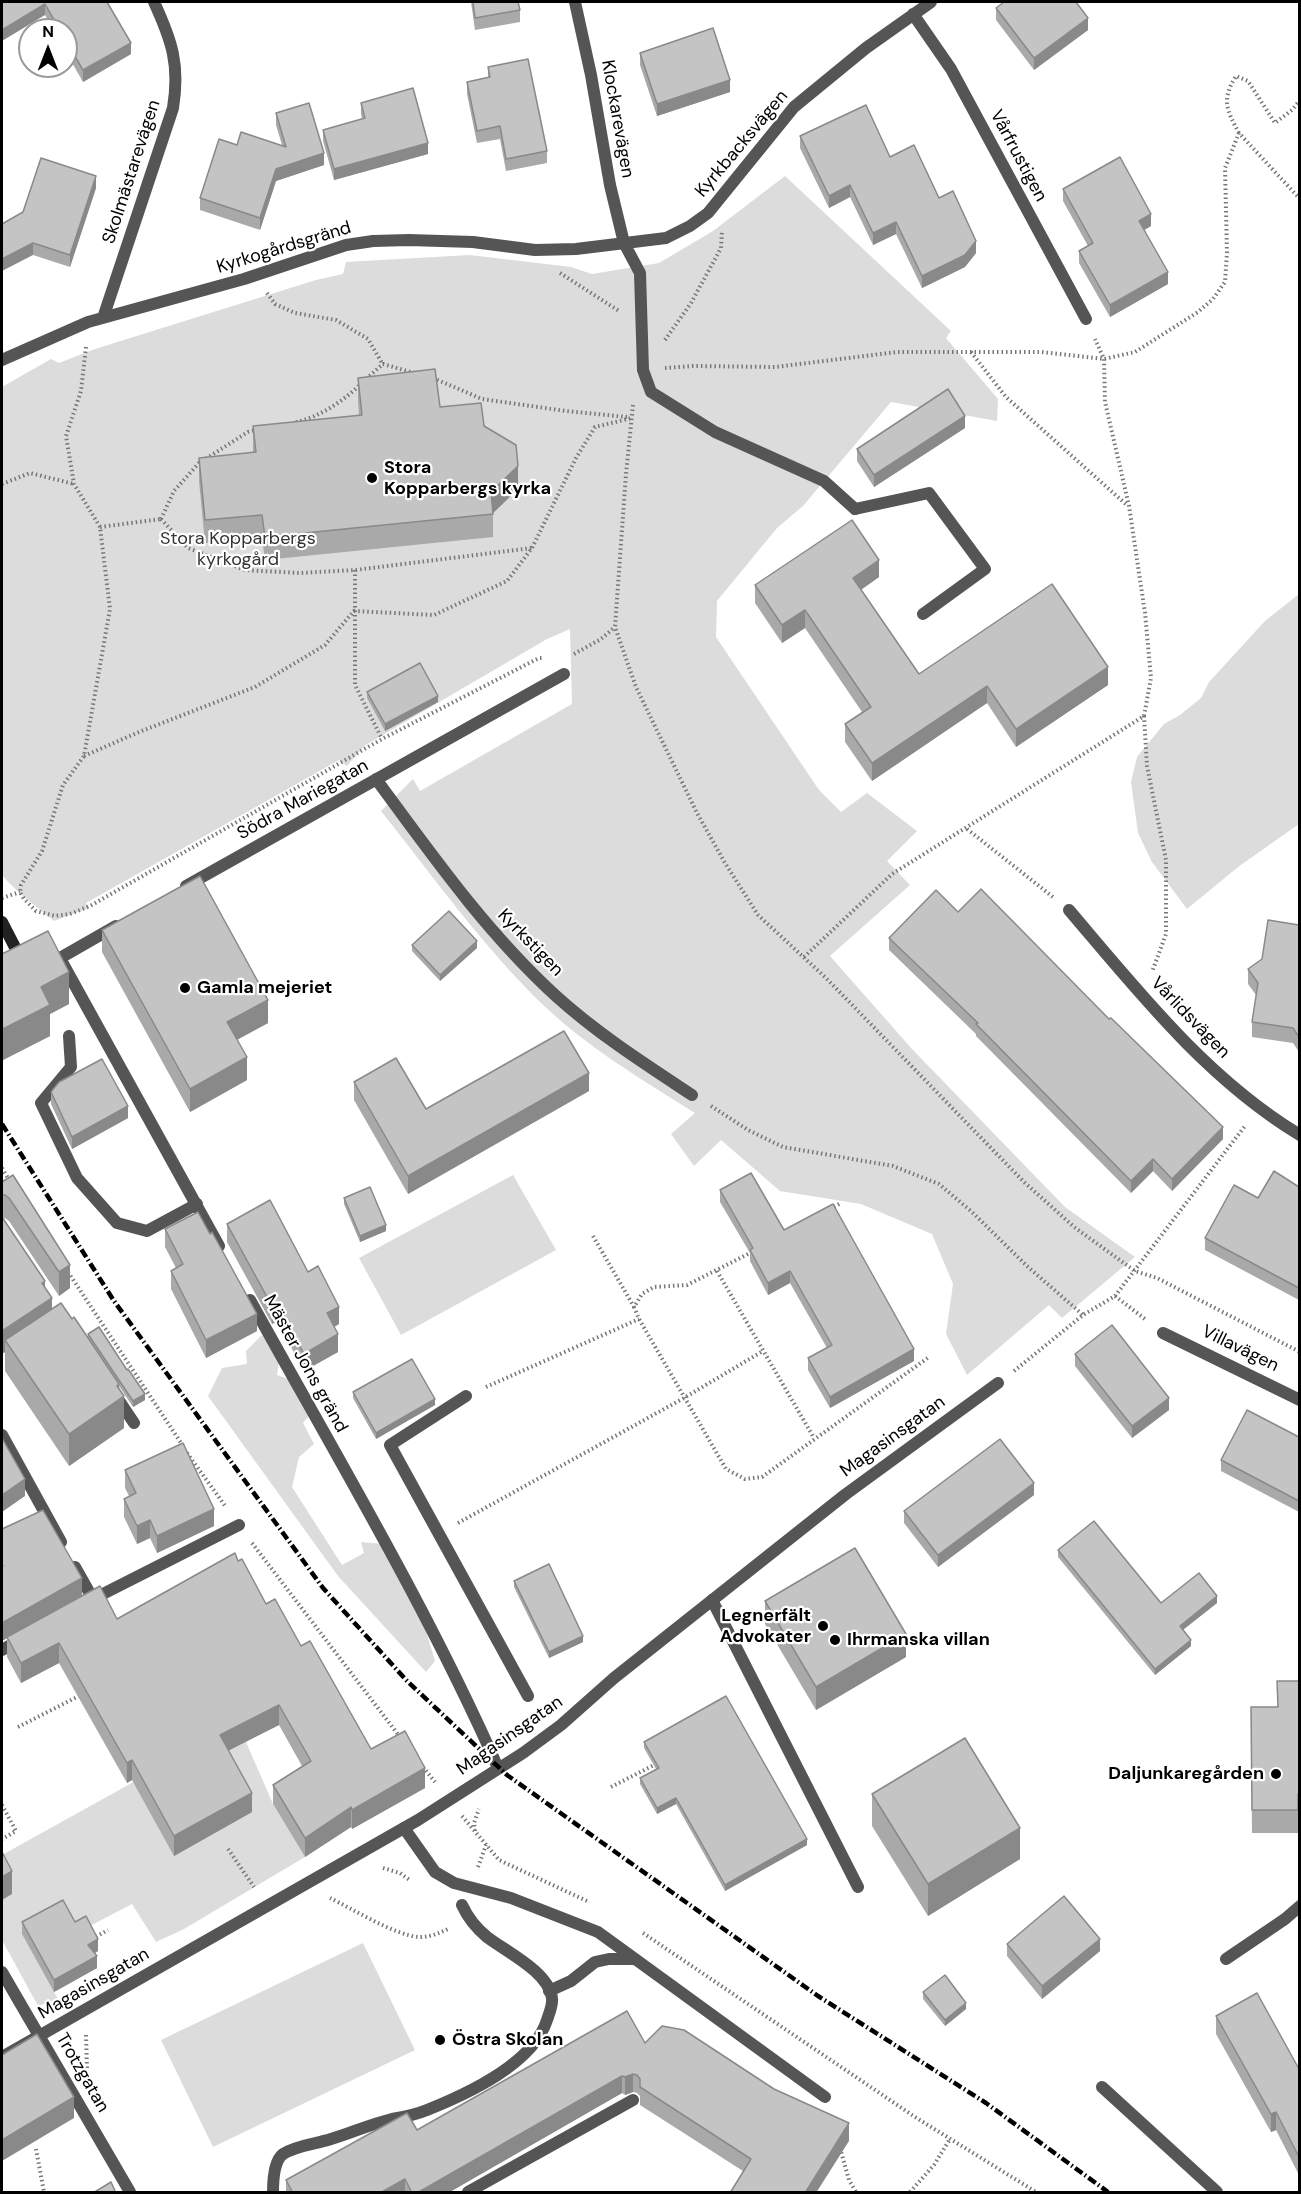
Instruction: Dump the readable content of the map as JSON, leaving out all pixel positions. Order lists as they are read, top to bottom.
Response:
{
  "streets": {
    "street": [
      "Klockarevägen",
      "Kyrkbacksvägen",
      "Vårfrustigen",
      "Skolmästarevägen",
      "Kyrkogårdsgränd",
      "Södra Mariegatan",
      "Kyrkstigen",
      "Vårlidsvägen",
      "Villavägen",
      "Mäster Jons gränd",
      "Magasinsgatan",
      "Trotzgatan"
    ]
  },
  "crossings": [
    ["Klockarevägen", "Kyrkbacksvägen"],
    ["Klockarevägen", "Kyrkogårdsgränd"],
    ["Kyrkbacksvägen", "Vårfrustigen"],
    ["Kyrkbacksvägen", "Kyrkogårdsgränd"],
    ["Skolmästarevägen", "Kyrkogårdsgränd"],
    ["Södra Mariegatan", "Kyrkstigen"],
    ["Mäster Jons gränd", "Magasinsgatan"],
    ["Magasinsgatan", "Trotzgatan"]
  ],
  "parks": ["Stora Kopparbergs kyrkogård"],
  "places": [
    "Stora Kopparbergs kyrka",
    "Gamla mejeriet",
    "Legnerfält Advokater",
    "Ihrmanska villan",
    "Daljunkaregården",
    "Östra Skolan"
  ],
  "north": "top"
}
